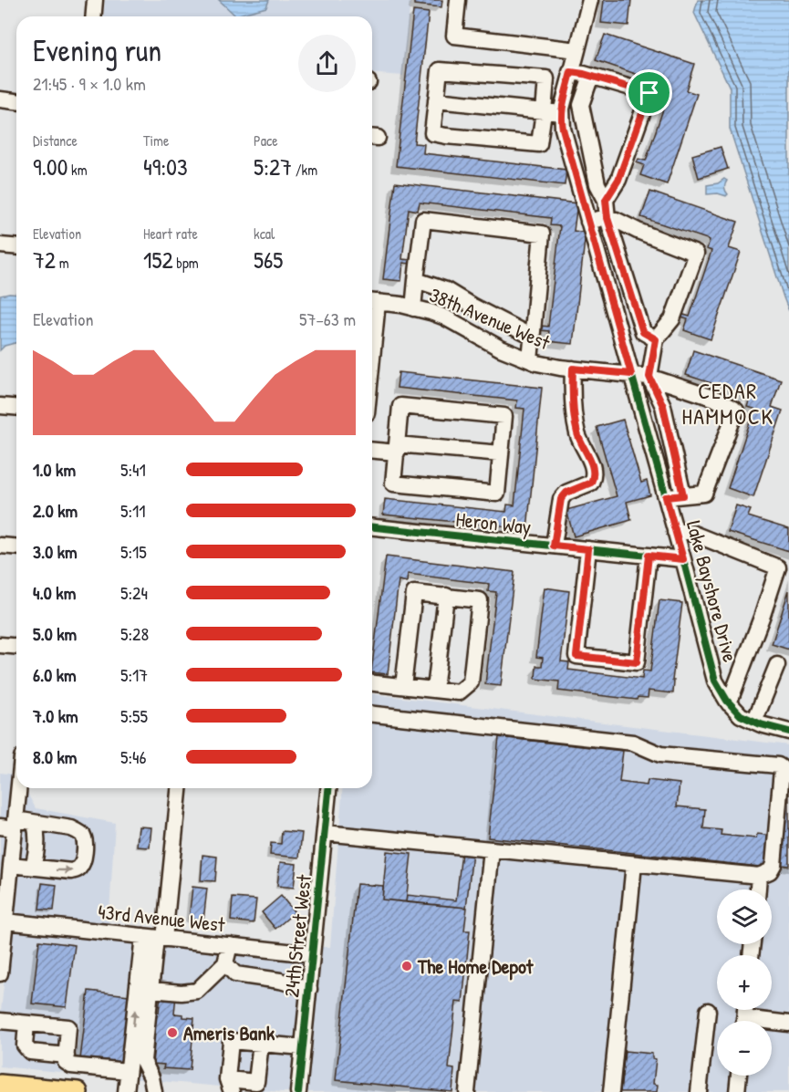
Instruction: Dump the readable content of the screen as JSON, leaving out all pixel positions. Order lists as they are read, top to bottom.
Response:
{
  "streets": {
    "street": [
      "38th Avenue West",
      "Heron Way",
      "Lake Bayshore Drive",
      "43rd Avenue West",
      "24th Street West"
    ]
  },
  "crossings": [
    ["38th Avenue West", "Lake Bayshore Drive"],
    ["Heron Way", "Lake Bayshore Drive"],
    ["43rd Avenue West", "24th Street West"]
  ],
  "districts": ["CEDAR HAMMOCK"],
  "places": ["The Home Depot", "Ameris Bank"],
  "page": {
    "heading": ["Evening run", "21:45 · 9 × 1.0 km"],
    "stats": [
      ["Distance", "9.00 km"],
      ["Time", "49:03"],
      ["Pace", "5:27 /km"],
      ["Elevation", "72 m"],
      ["Heart rate", "152 bpm"],
      ["kcal", "565"]
    ],
    "chart": ["Elevation", "57–63 m"],
    "list": [
      {
        "name": "1.0 km",
        "note": "5:41"
      },
      {
        "name": "2.0 km",
        "note": "5:11"
      },
      {
        "name": "3.0 km",
        "note": "5:15"
      },
      {
        "name": "4.0 km",
        "note": "5:24"
      },
      {
        "name": "5.0 km",
        "note": "5:28"
      },
      {
        "name": "6.0 km",
        "note": "5:17"
      },
      {
        "name": "7.0 km",
        "note": "5:55"
      },
      {
        "name": "8.0 km",
        "note": "5:46"
      }
    ],
    "map_buttons": ["+", "−"]
  }
}
